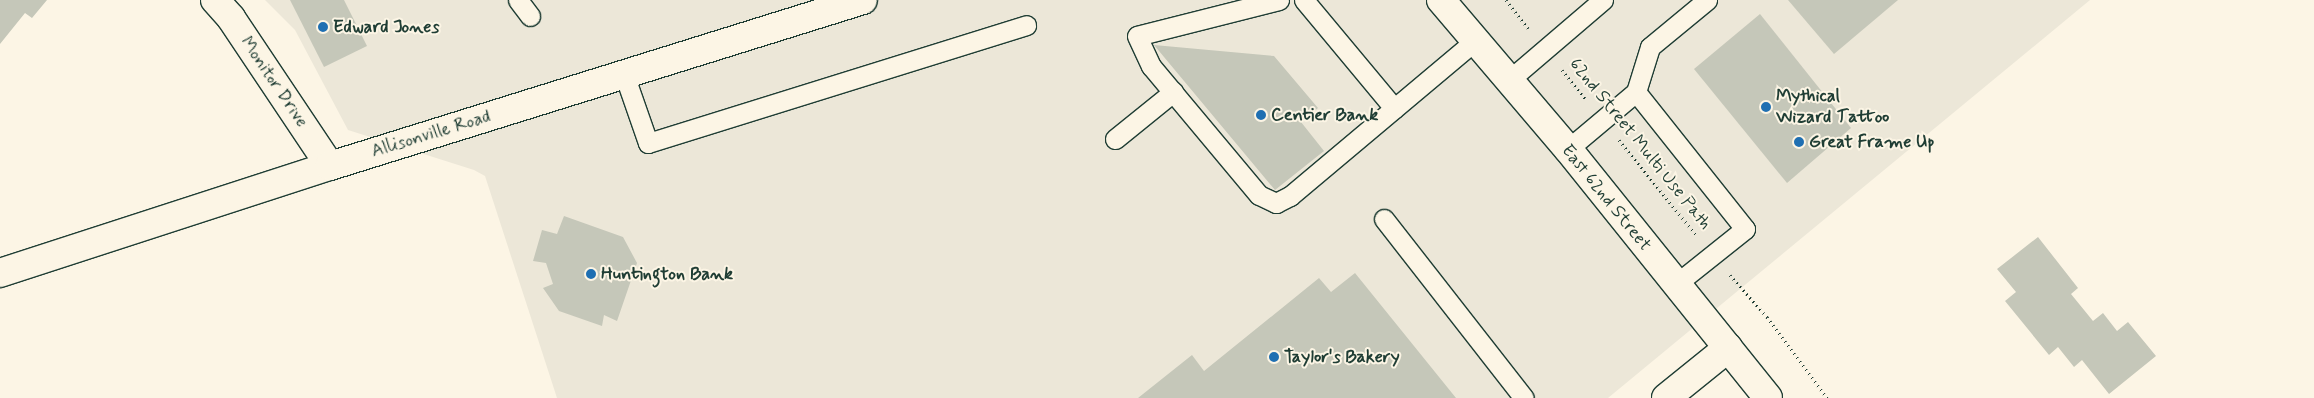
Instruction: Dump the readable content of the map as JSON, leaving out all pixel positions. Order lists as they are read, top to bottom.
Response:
{
  "streets": {
    "main road": ["Monitor Drive", "Allisonville Road", "East 62nd Street"],
    "path": ["62nd Street Multi Use Path"]
  },
  "crossings": [
    ["Monitor Drive", "Allisonville Road"]
  ],
  "places": [
    "Edward Jones",
    "Mythical Wizard Tattoo",
    "Centier Bank",
    "Great Frame Up",
    "Huntington Bank",
    "Taylor's Bakery"
  ]
}
